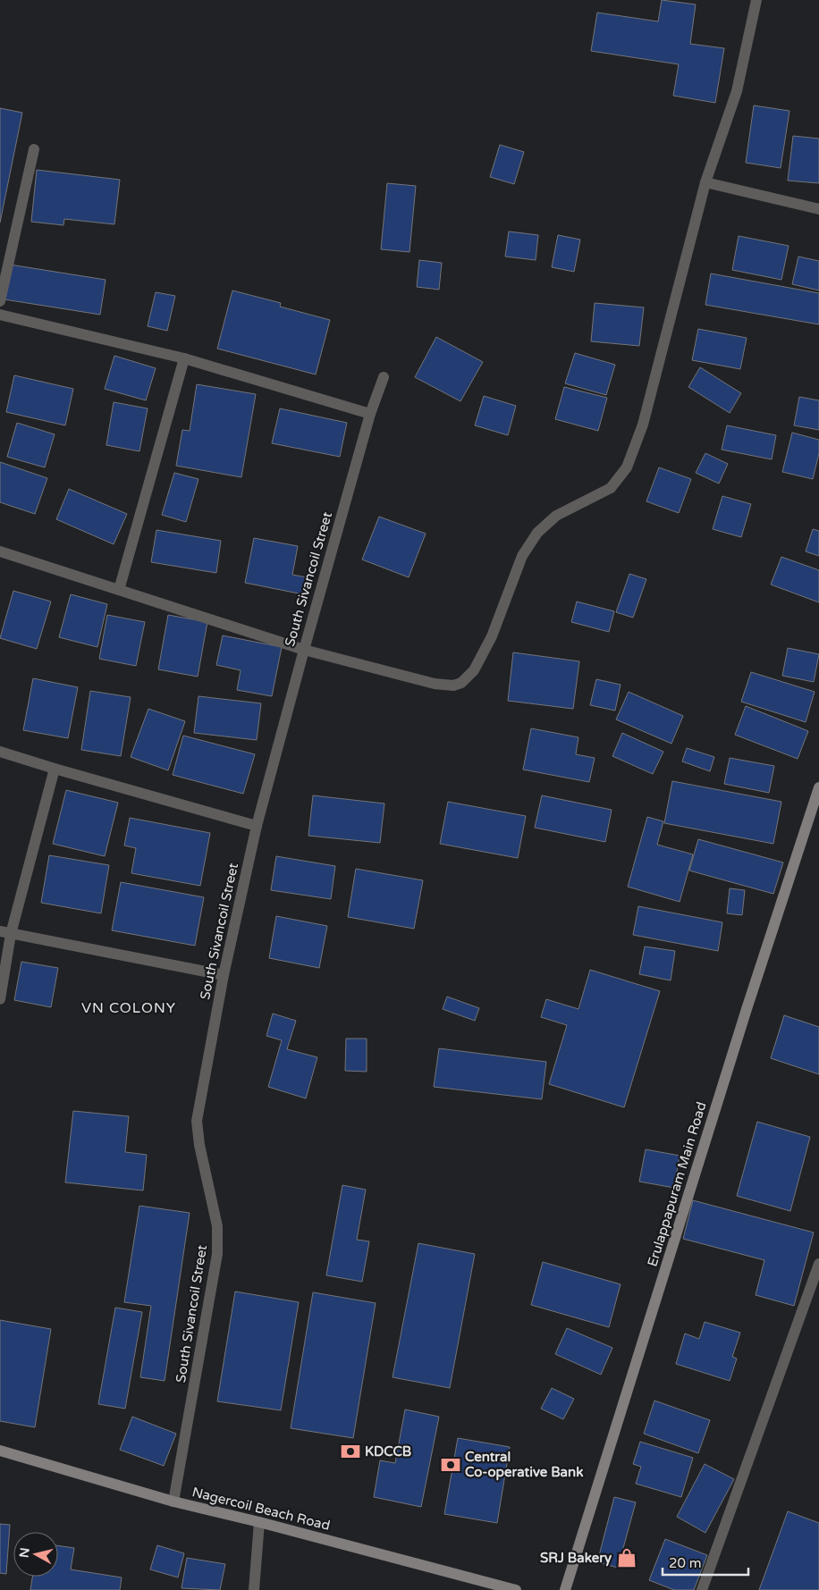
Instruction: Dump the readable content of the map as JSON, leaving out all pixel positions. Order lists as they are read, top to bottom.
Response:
{
  "streets": {
    "street": ["South Sivancoil Street", "Erulappapuram Main Road", "Nagercoil Beach Road"]
  },
  "crossings": [
    ["South Sivancoil Street", "Nagercoil Beach Road"]
  ],
  "districts": ["VN COLONY"],
  "places": {
    "bank": ["KDCCB", "Central Co-operative Bank"],
    "shop": ["SRJ Bakery"]
  },
  "scale_bar": "20 m",
  "north": "left"
}
